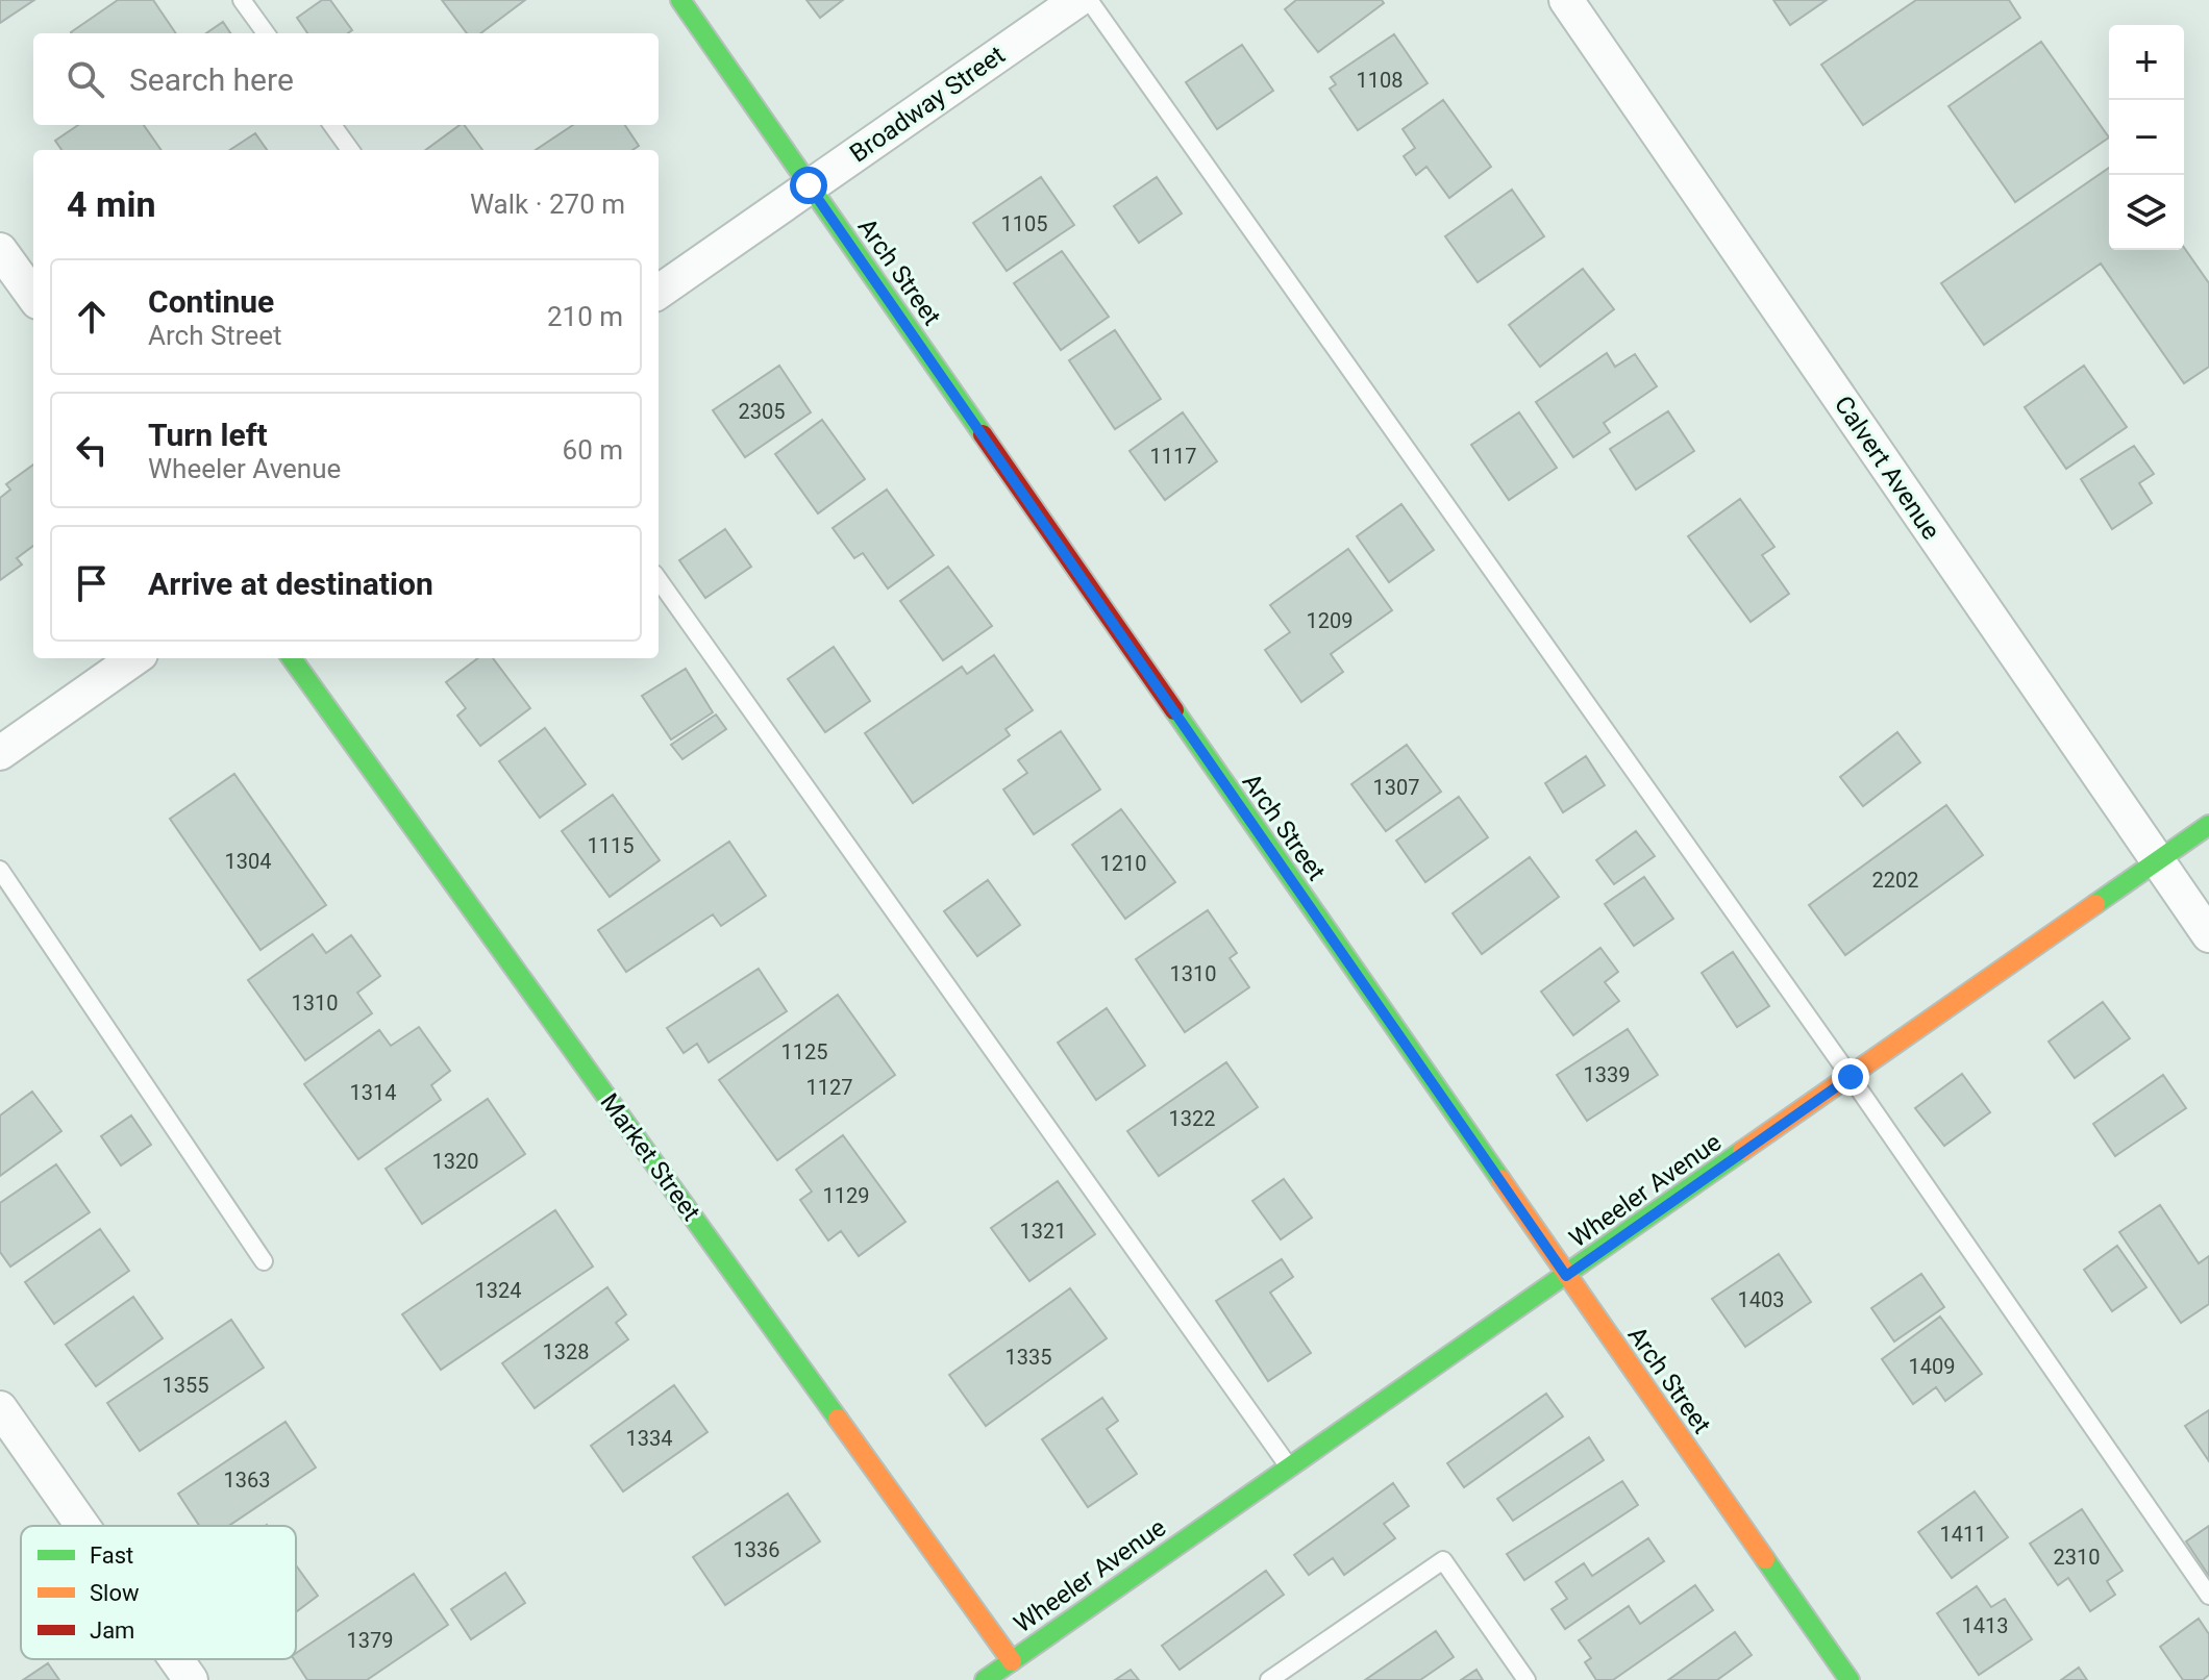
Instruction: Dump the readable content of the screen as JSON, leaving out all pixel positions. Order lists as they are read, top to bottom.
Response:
{
  "streets": {
    "street": [
      "Broadway Street",
      "Arch Street",
      "Calvert Avenue",
      "Market Street",
      "Wheeler Avenue"
    ]
  },
  "crossings": [
    ["Broadway Street", "Arch Street"],
    ["Arch Street", "Wheeler Avenue"],
    ["Calvert Avenue", "Wheeler Avenue"],
    ["Market Street", "Wheeler Avenue"]
  ],
  "house_numbers": [
    "1108",
    "1105",
    "2305",
    "1117",
    "1209",
    "1307",
    "1115",
    "1304",
    "1210",
    "2202",
    "1310",
    "1310",
    "1125",
    "1339",
    "1127",
    "1314",
    "1322",
    "1320",
    "1129",
    "1321",
    "1324",
    "1403",
    "1328",
    "1335",
    "1409",
    "1355",
    "1334",
    "1363",
    "1411",
    "1336",
    "2310",
    "1413",
    "1379"
  ],
  "legend": ["Fast", "Slow", "Jam"],
  "page": {
    "map_buttons": ["+", "−"],
    "search": "Search here",
    "heading": ["4 min", "Walk · 270 m"],
    "list": [
      ["Continue", "Arch Street", "210 m"],
      ["Turn left", "Wheeler Avenue", "60 m"],
      "Arrive at destination"
    ]
  }
}
